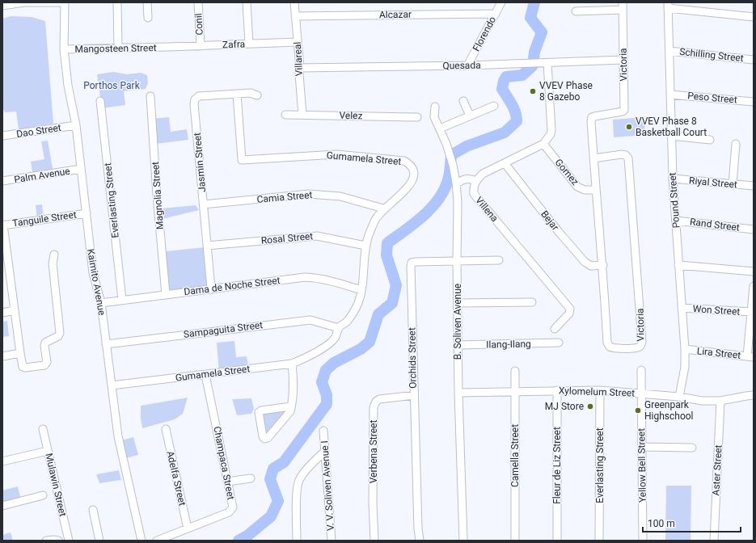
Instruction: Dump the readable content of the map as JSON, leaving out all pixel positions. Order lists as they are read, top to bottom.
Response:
{
  "streets": {
    "street": [
      "Alcazar",
      "Conil",
      "Florendo",
      "Zafra",
      "Mangosteen Street",
      "Schilling Street",
      "Villareal",
      "Victoria",
      "Quesada",
      "Peso Street",
      "Velez",
      "Dao Street",
      "Gumamela Street",
      "Jasmin Street",
      "Gomez",
      "Palm Avenue",
      "Riyal Street",
      "Magnolia Street",
      "Camia Street",
      "Everlasting Street",
      "Pound Street",
      "Villena",
      "Tanguile Street",
      "Bejar",
      "Rand Street",
      "Rosal Street",
      "Kaimito Avenue",
      "Dama de Noche Street",
      "Won Street",
      "B. Soliven Avenue",
      "Sampaguita Street",
      "Ilang-Ilang",
      "Lira Street",
      "Orchids Street",
      "Xylomelum Street",
      "Verbena Street",
      "Camella Street",
      "Champaca Street",
      "Fleur de Liz Street",
      "Yellow Bell Street",
      "Aster Street",
      "Adelfa Street",
      "Mulawin Street",
      "V. V. Soliven Avenue I"
    ]
  },
  "crossings": [
    ["Alcazar", "Florendo"],
    ["Alcazar", "Villareal"],
    ["Conil", "Zafra"],
    ["Florendo", "Quesada"],
    ["Zafra", "Mangosteen Street"],
    ["Zafra", "Villareal"],
    ["Mangosteen Street", "Kaimito Avenue"],
    ["Schilling Street", "Pound Street"],
    ["Villareal", "Quesada"],
    ["Villareal", "Velez"],
    ["Victoria", "Quesada"],
    ["Victoria", "Gomez"],
    ["Victoria", "Bejar"],
    ["Peso Street", "Pound Street"],
    ["Dao Street", "Kaimito Avenue"],
    ["Gumamela Street", "Jasmin Street"],
    ["Gumamela Street", "Camia Street"],
    ["Gumamela Street", "Rosal Street"],
    ["Gumamela Street", "Kaimito Avenue"],
    ["Gumamela Street", "Dama de Noche Street"],
    ["Gumamela Street", "Sampaguita Street"],
    ["Gumamela Street", "Champaca Street"],
    ["Jasmin Street", "Camia Street"],
    ["Jasmin Street", "Rosal Street"],
    ["Jasmin Street", "Dama de Noche Street"],
    ["Palm Avenue", "Kaimito Avenue"],
    ["Riyal Street", "Pound Street"],
    ["Magnolia Street", "Dama de Noche Street"],
    ["Everlasting Street", "Dama de Noche Street"],
    ["Everlasting Street", "Xylomelum Street"],
    ["Pound Street", "Rand Street"],
    ["Pound Street", "Won Street"],
    ["Pound Street", "Lira Street"],
    ["Pound Street", "Xylomelum Street"],
    ["Tanguile Street", "Kaimito Avenue"],
    ["Kaimito Avenue", "Dama de Noche Street"],
    ["Kaimito Avenue", "Sampaguita Street"],
    ["B. Soliven Avenue", "Ilang-Ilang"],
    ["B. Soliven Avenue", "Orchids Street"],
    ["B. Soliven Avenue", "Xylomelum Street"],
    ["Orchids Street", "Verbena Street"],
    ["Xylomelum Street", "Camella Street"],
    ["Xylomelum Street", "Fleur de Liz Street"],
    ["Xylomelum Street", "Yellow Bell Street"],
    ["Xylomelum Street", "Aster Street"],
    ["Champaca Street", "Adelfa Street"]
  ],
  "parks": ["Porthos Park"],
  "places": [
    "VVEV Phase 8 Gazebo",
    "VVEV Phase 8 Basketball Court",
    "MJ Store",
    "Greenpark Highschool"
  ],
  "scale_bar": "100 m"
}
